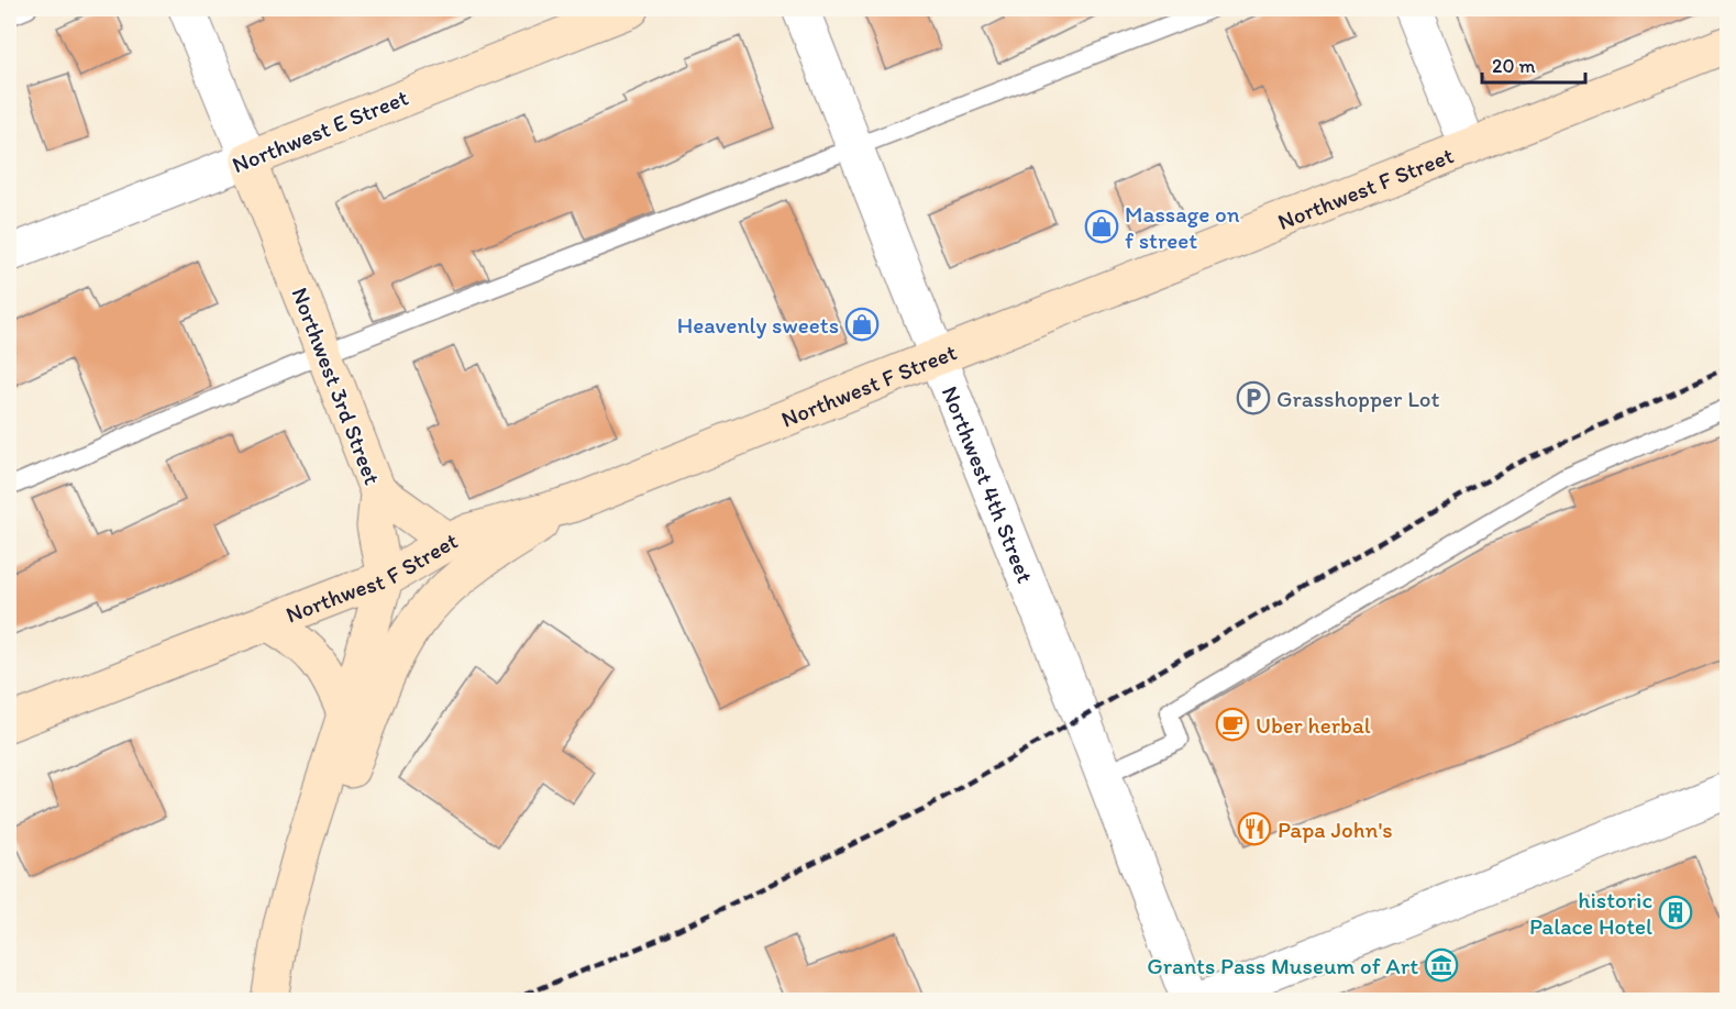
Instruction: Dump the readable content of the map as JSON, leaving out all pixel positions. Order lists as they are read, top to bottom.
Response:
{
  "streets": {
    "main road": ["Northwest E Street", "Northwest F Street", "Northwest 3rd Street"],
    "street": ["Northwest 4th Street"]
  },
  "crossings": [
    ["Northwest E Street", "Northwest 3rd Street"],
    ["Northwest F Street", "Northwest 3rd Street"],
    ["Northwest F Street", "Northwest 4th Street"]
  ],
  "places": {
    "shop": ["Massage on f street", "Heavenly sweets"],
    "parking": ["Grasshopper Lot"],
    "cafe": ["Uber herbal"],
    "restaurant": ["Papa John's"],
    "building": ["historic Palace Hotel"],
    "museum": ["Grants Pass Museum of Art"]
  },
  "scale_bar": "20 m"
}
